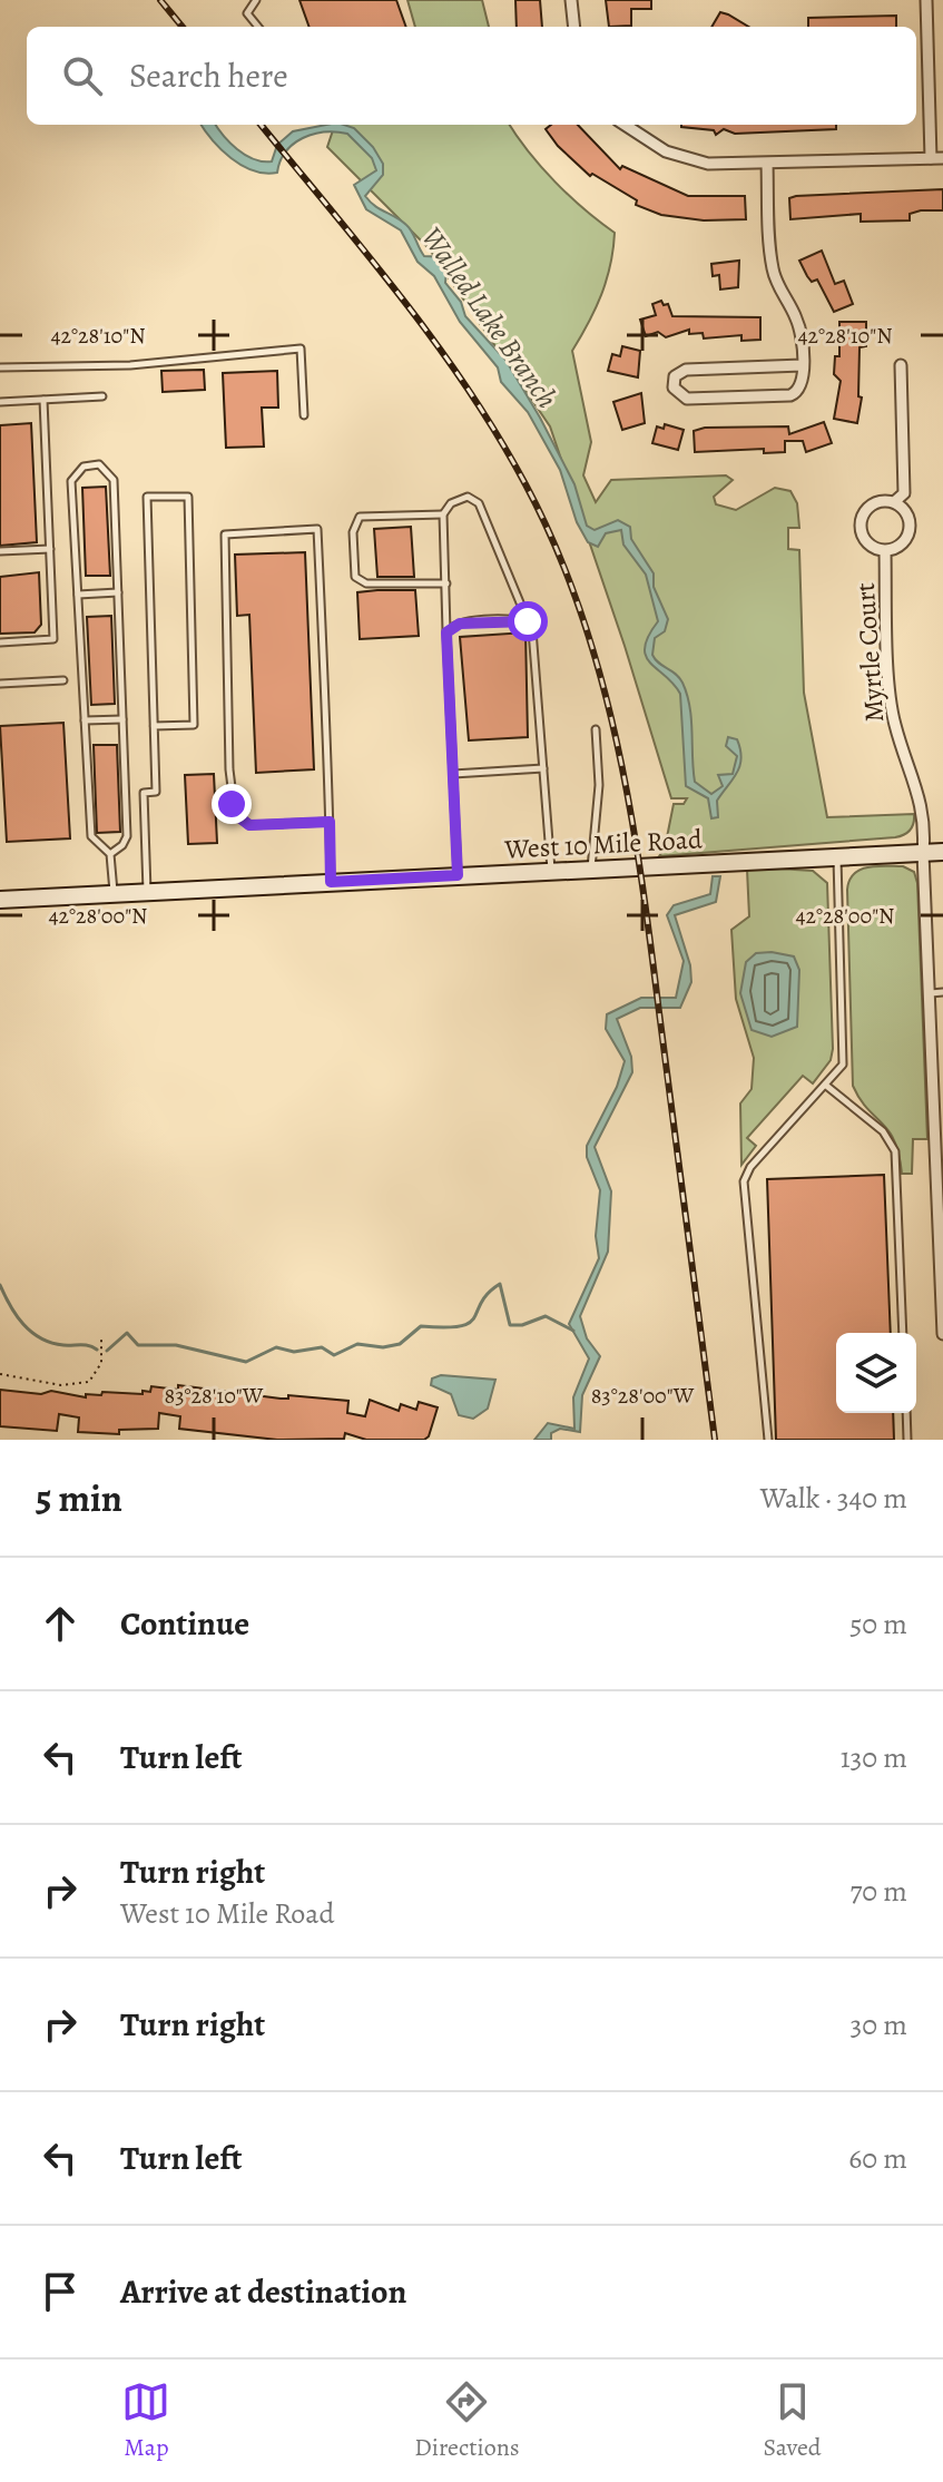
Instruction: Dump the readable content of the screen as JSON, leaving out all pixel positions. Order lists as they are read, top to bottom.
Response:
{
  "streets": {
    "main road": ["West 10 Mile Road"],
    "street": ["Myrtle Court"]
  },
  "crossings": [
    ["Myrtle Court", "West 10 Mile Road"]
  ],
  "water": ["Walled Lake Branch"],
  "page": {
    "search": "Search here",
    "heading": ["5 min", "Walk · 340 m"],
    "list": [
      ["Continue", "50 m"],
      ["Turn left", "130 m"],
      ["Turn right", "West 10 Mile Road", "70 m"],
      ["Turn right", "30 m"],
      ["Turn left", "60 m"],
      "Arrive at destination"
    ],
    "nav": ["Map", "Directions", "Saved"]
  },
  "coordinates": [
    "42°28'10\"N",
    "42°28'00\"N",
    "83°28'10\"W",
    "83°28'00\"W"
  ]
}
